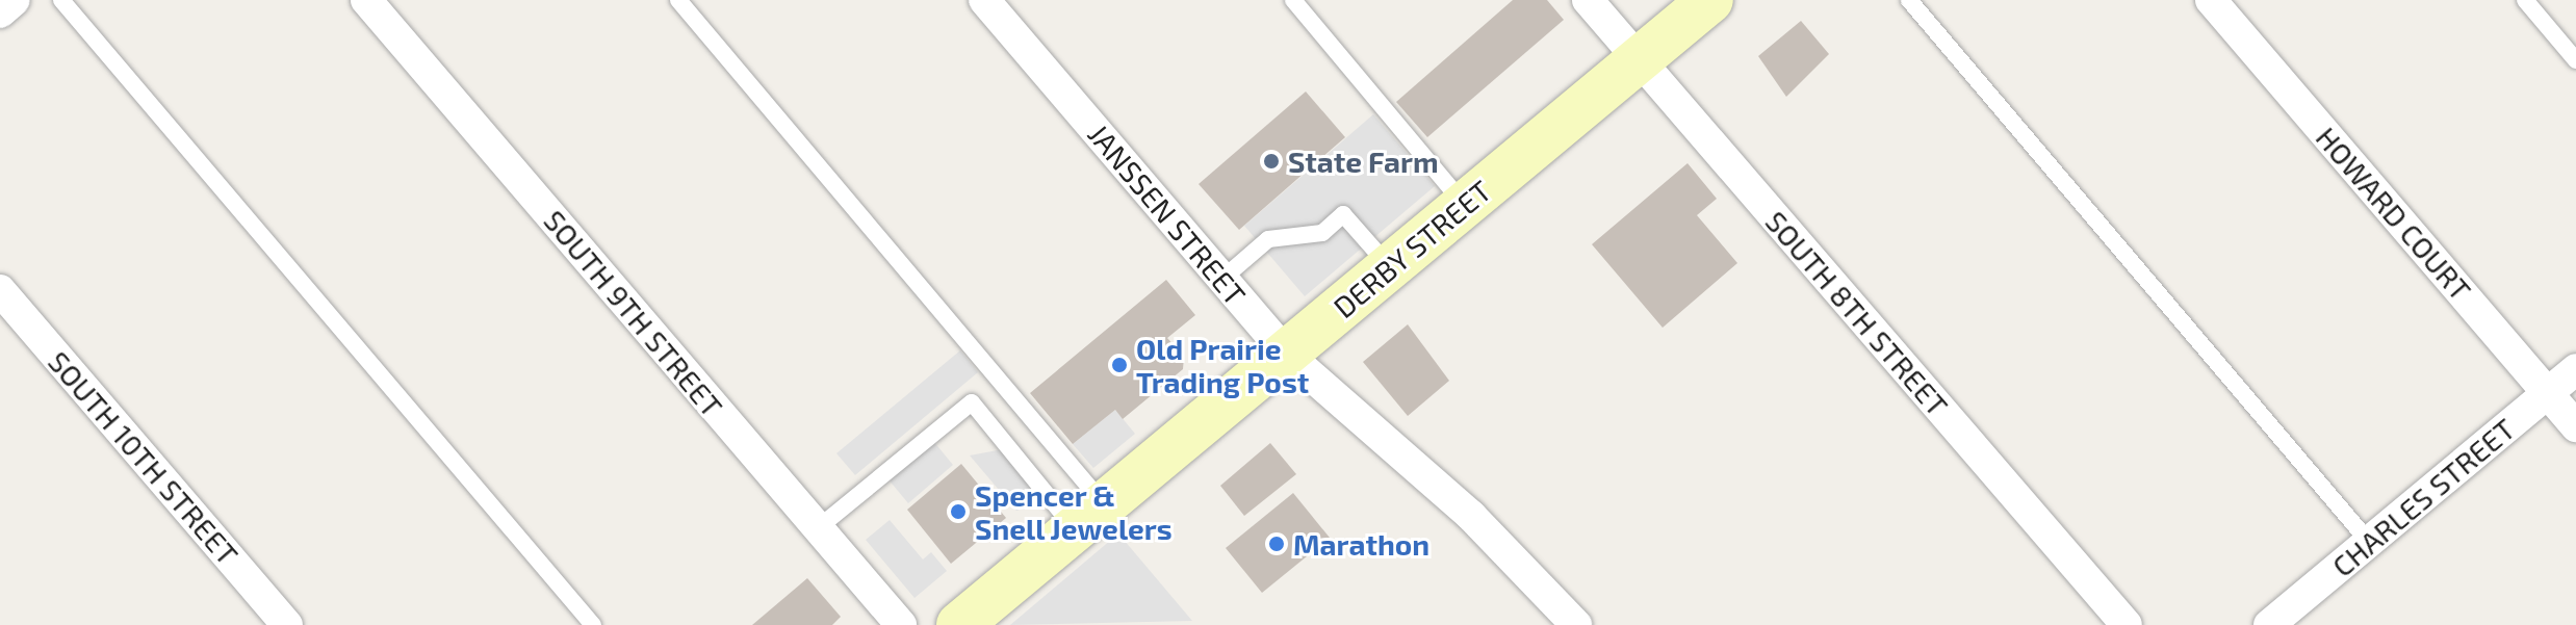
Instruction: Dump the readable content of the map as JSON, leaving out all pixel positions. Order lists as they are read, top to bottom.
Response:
{
  "streets": {
    "main road": ["DERBY STREET"],
    "street": [
      "HOWARD COURT",
      "JANSSEN STREET",
      "SOUTH 9TH STREET",
      "SOUTH 8TH STREET",
      "SOUTH 10TH STREET",
      "CHARLES STREET"
    ]
  },
  "crossings": [
    ["HOWARD COURT", "CHARLES STREET"],
    ["JANSSEN STREET", "DERBY STREET"],
    ["DERBY STREET", "SOUTH 8TH STREET"]
  ],
  "places": [
    "State Farm",
    "Old Prairie Trading Post",
    "Spencer & Snell Jewelers",
    "Marathon"
  ]
}
